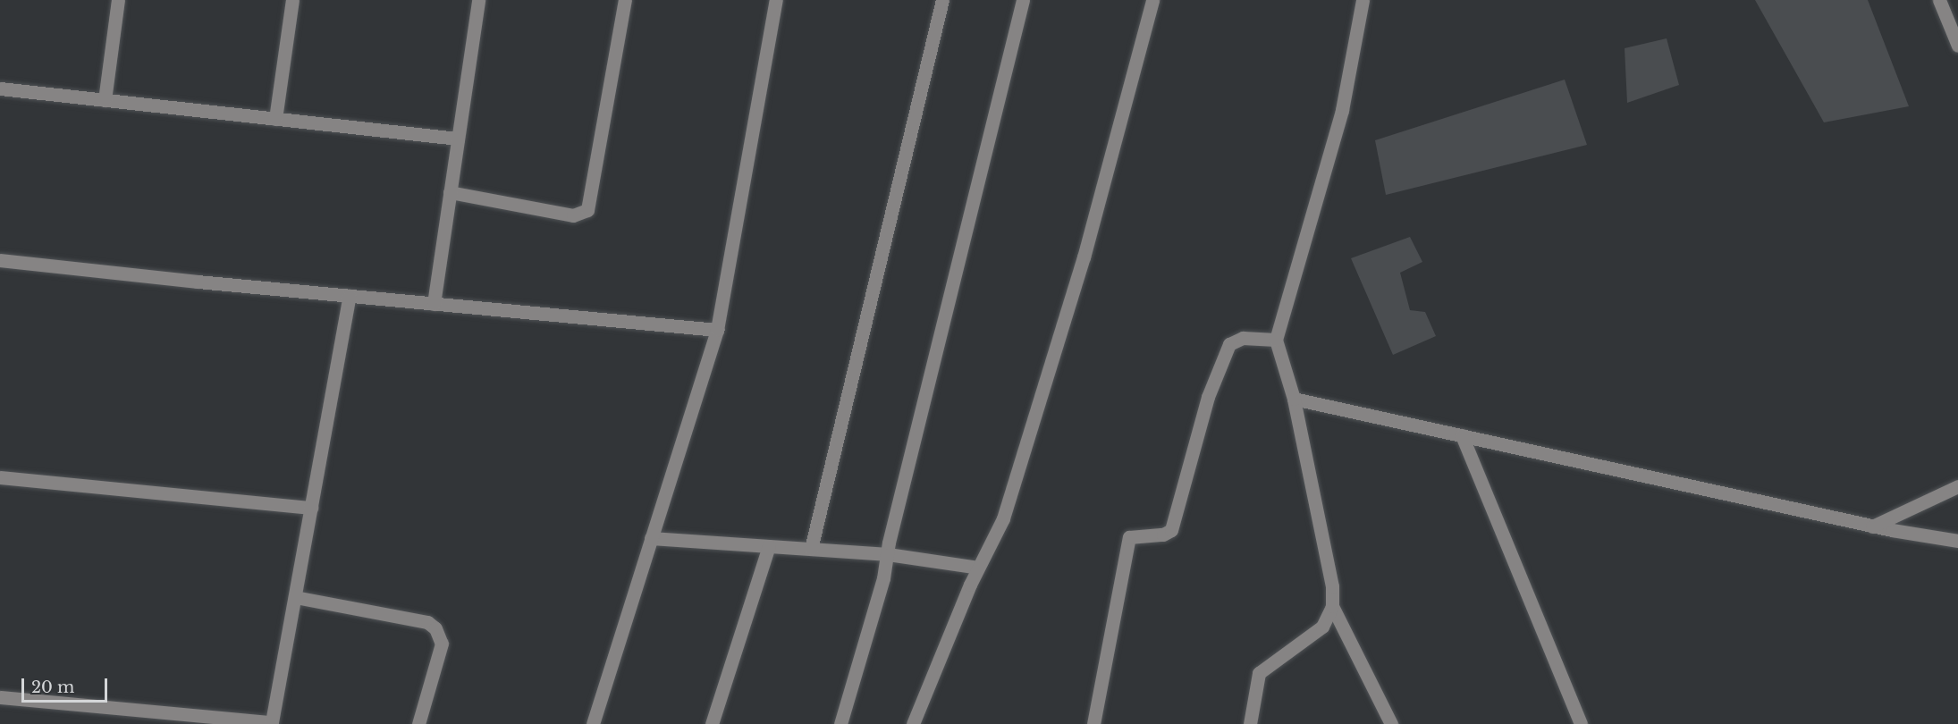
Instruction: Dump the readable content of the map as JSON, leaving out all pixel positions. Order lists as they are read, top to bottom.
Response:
{
  "scale_bar": "20 m"
}
